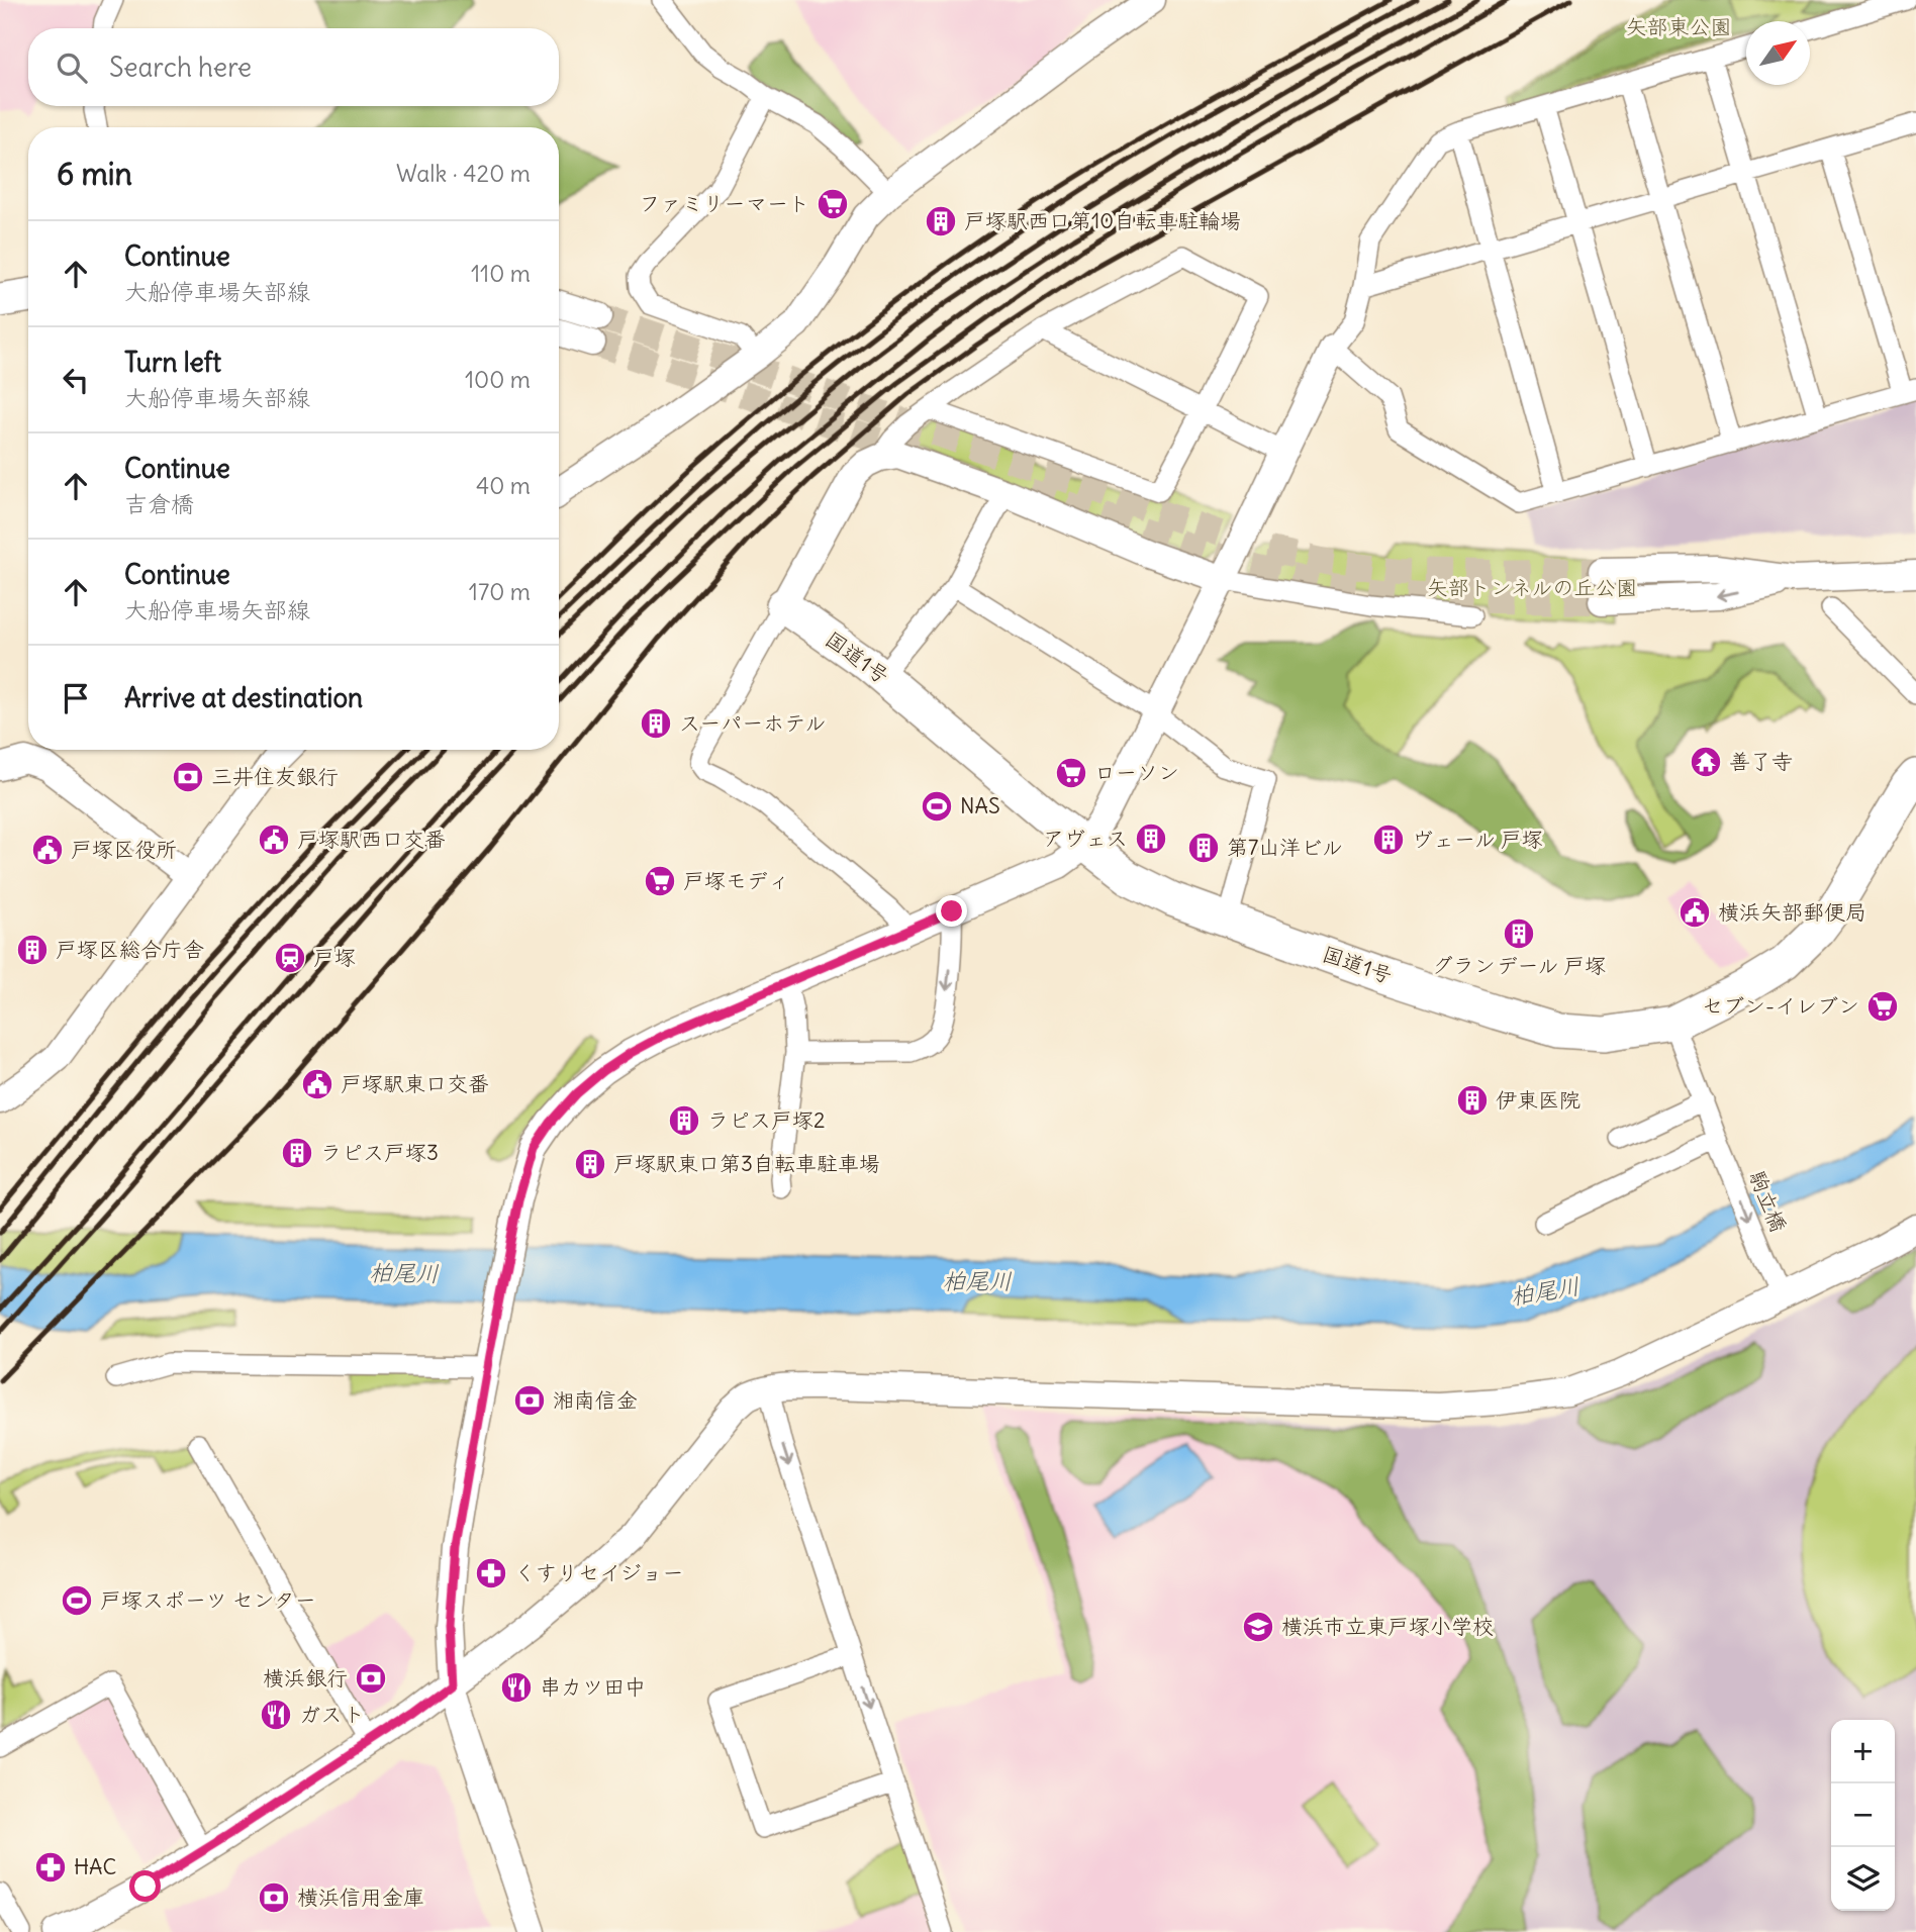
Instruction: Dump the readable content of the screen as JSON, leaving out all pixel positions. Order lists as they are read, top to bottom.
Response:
{
  "streets": {
    "highway": ["国道1号"],
    "street": ["駒立橋"]
  },
  "crossings": [
    ["国道1号", "駒立橋"]
  ],
  "one_way": ["駒立橋"],
  "water": ["柏尾川"],
  "parks": ["矢部東公園", "矢部トンネルの丘公園"],
  "places": {
    "supermarket": [
      "ファミリーマート",
      "ローソン",
      "戸塚モディ",
      "セブン-イレブン"
    ],
    "building": [
      "戸塚駅西口第10自転車駐輪場",
      "スーパーホテル",
      "アヴェス",
      "ヴェール 戸塚",
      "第7山洋ビル",
      "グランデール 戸塚",
      "戸塚区総合庁舎",
      "伊東医院",
      "ラピス戸塚2",
      "ラピス戸塚3",
      "戸塚駅東口第3自転車駐車場"
    ],
    "temple": ["善了寺"],
    "bank": [
      "三井住友銀行",
      "湘南信金",
      "横浜銀行",
      "横浜信用金庫"
    ],
    "sports": ["NAS", "戸塚スポーツ センター"],
    "public building": [
      "戸塚駅西口交番",
      "戸塚区役所",
      "横浜矢部郵便局",
      "戸塚駅東口交番"
    ],
    "station": ["戸塚"],
    "pharmacy": ["くすりセイジョー", "HAC"],
    "school or university": ["横浜市立東戸塚小学校"],
    "restaurant": ["串カツ田中", "ガスト"]
  },
  "north": "top right",
  "page": {
    "search": "Search here",
    "heading": ["6 min", "Walk · 420 m"],
    "list": [
      ["Continue", "大船停車場矢部線", "110 m"],
      ["Turn left", "大船停車場矢部線", "100 m"],
      ["Continue", "吉倉橋", "40 m"],
      ["Continue", "大船停車場矢部線", "170 m"],
      "Arrive at destination"
    ],
    "map_buttons": ["+", "−"]
  }
}
